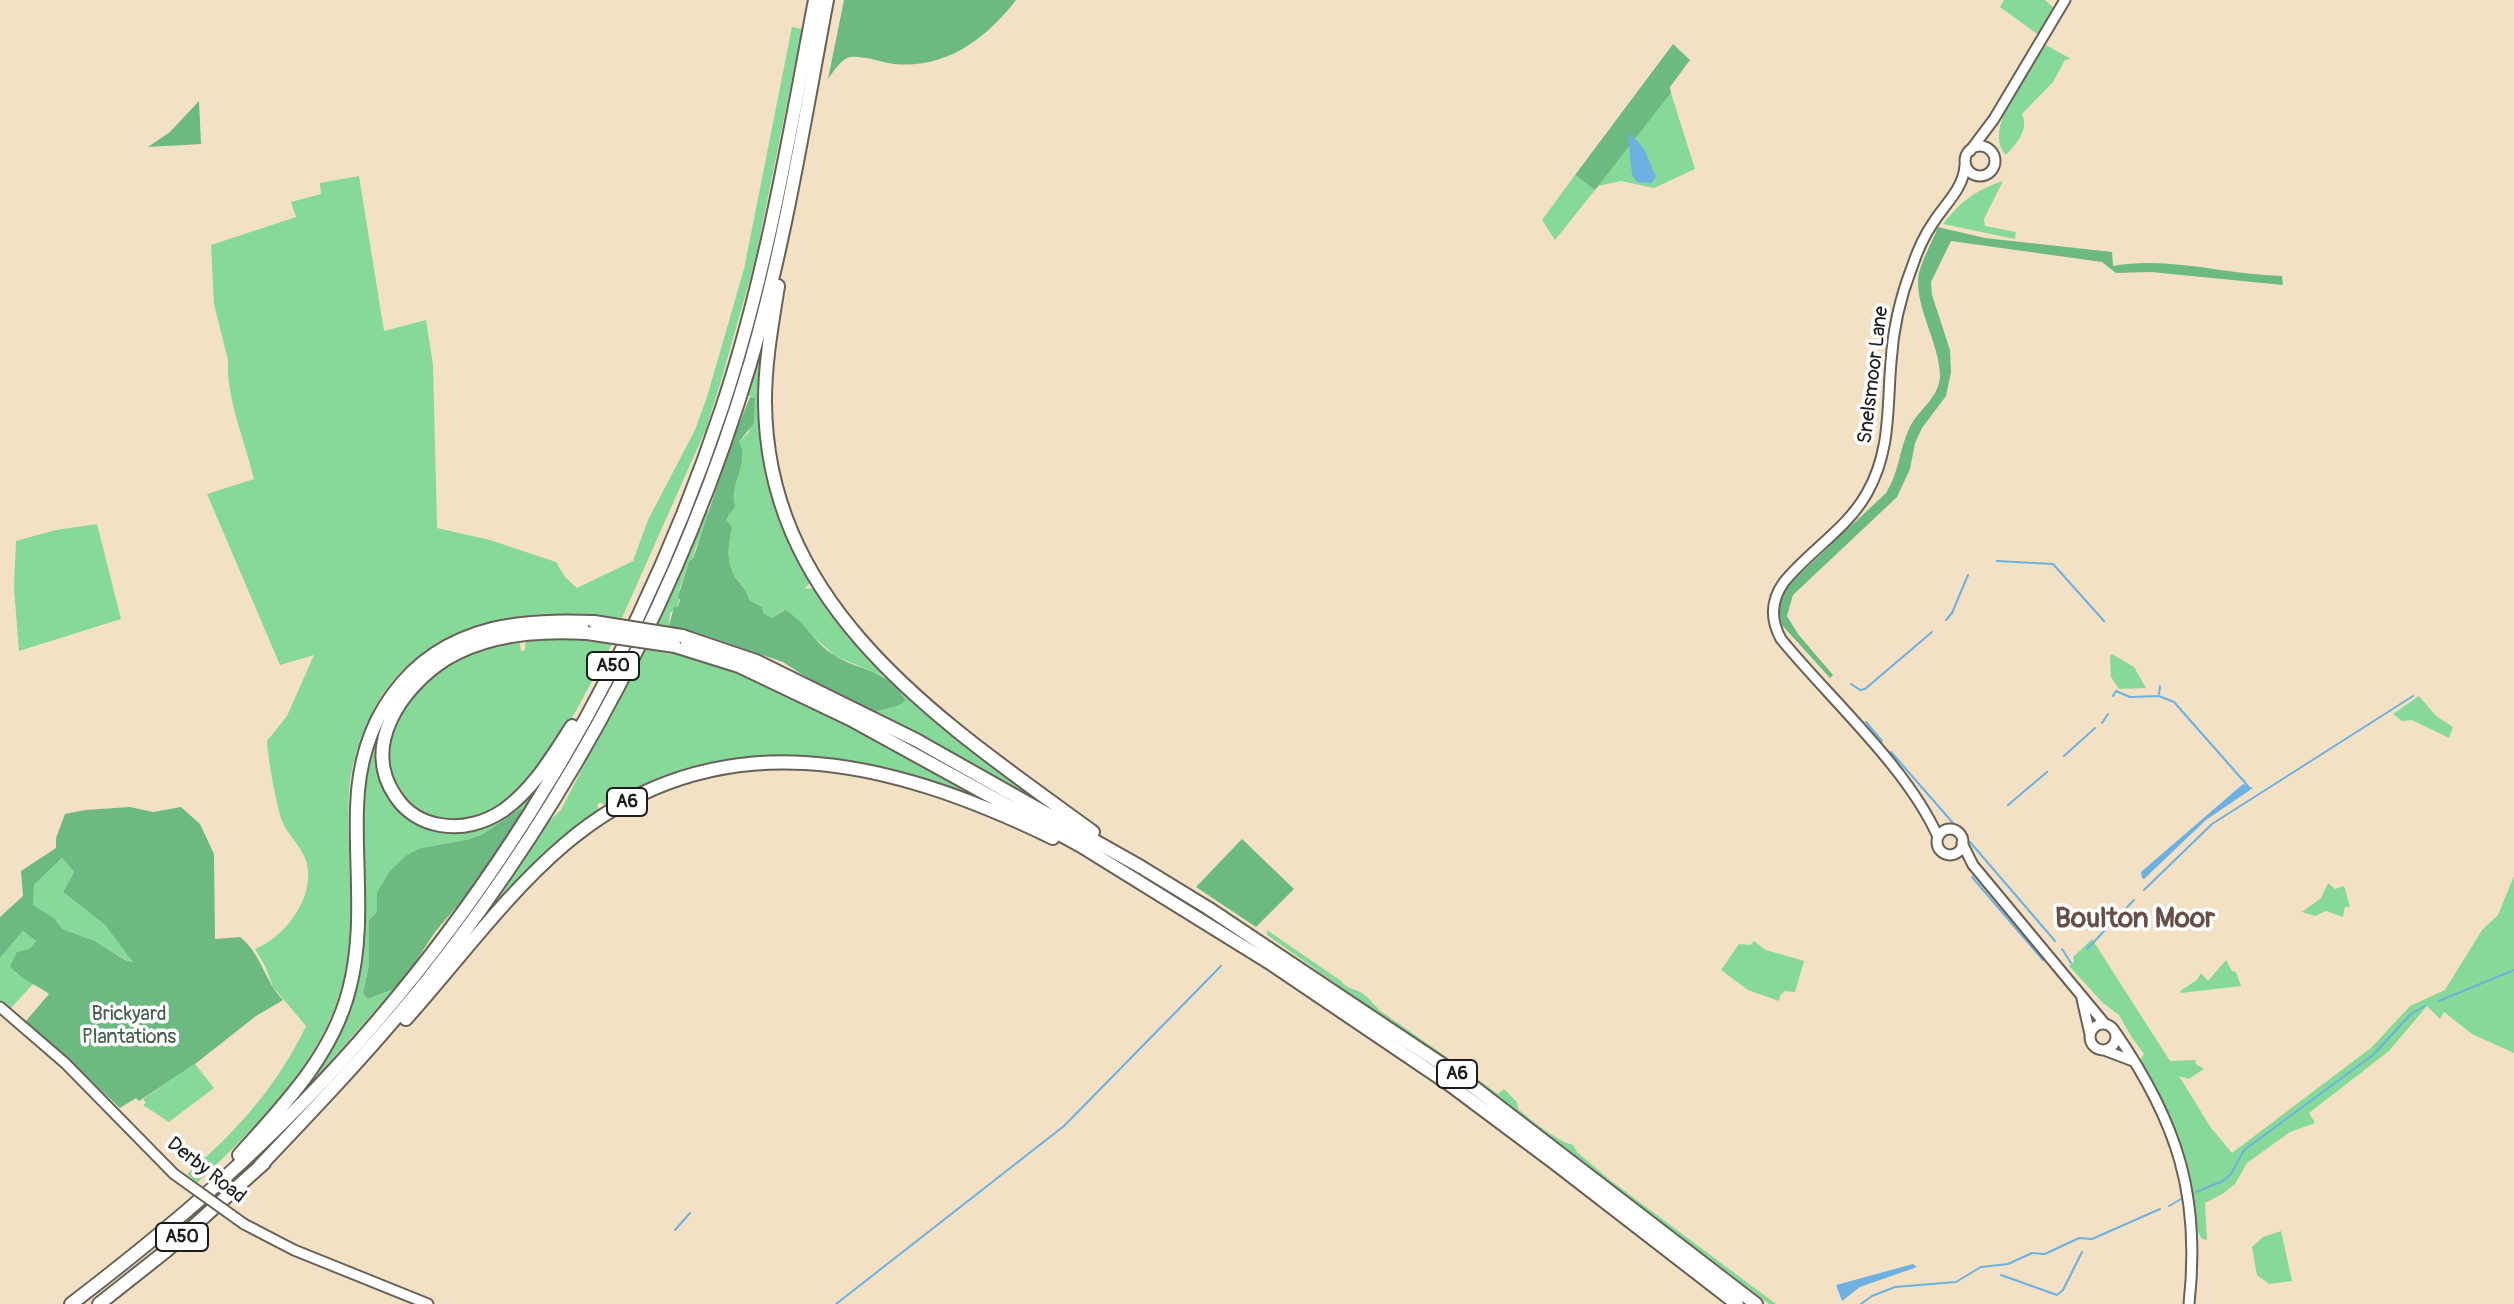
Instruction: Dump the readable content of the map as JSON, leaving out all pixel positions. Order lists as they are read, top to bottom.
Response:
{
  "streets": {
    "highway": ["A50", "A6"],
    "street": ["Snelsmoor Lane", "Derby Road"]
  },
  "crossings": [
    ["A50", "A6"]
  ],
  "districts": ["Boulton Moor"],
  "parks": ["Brickyard Plantations"]
}
